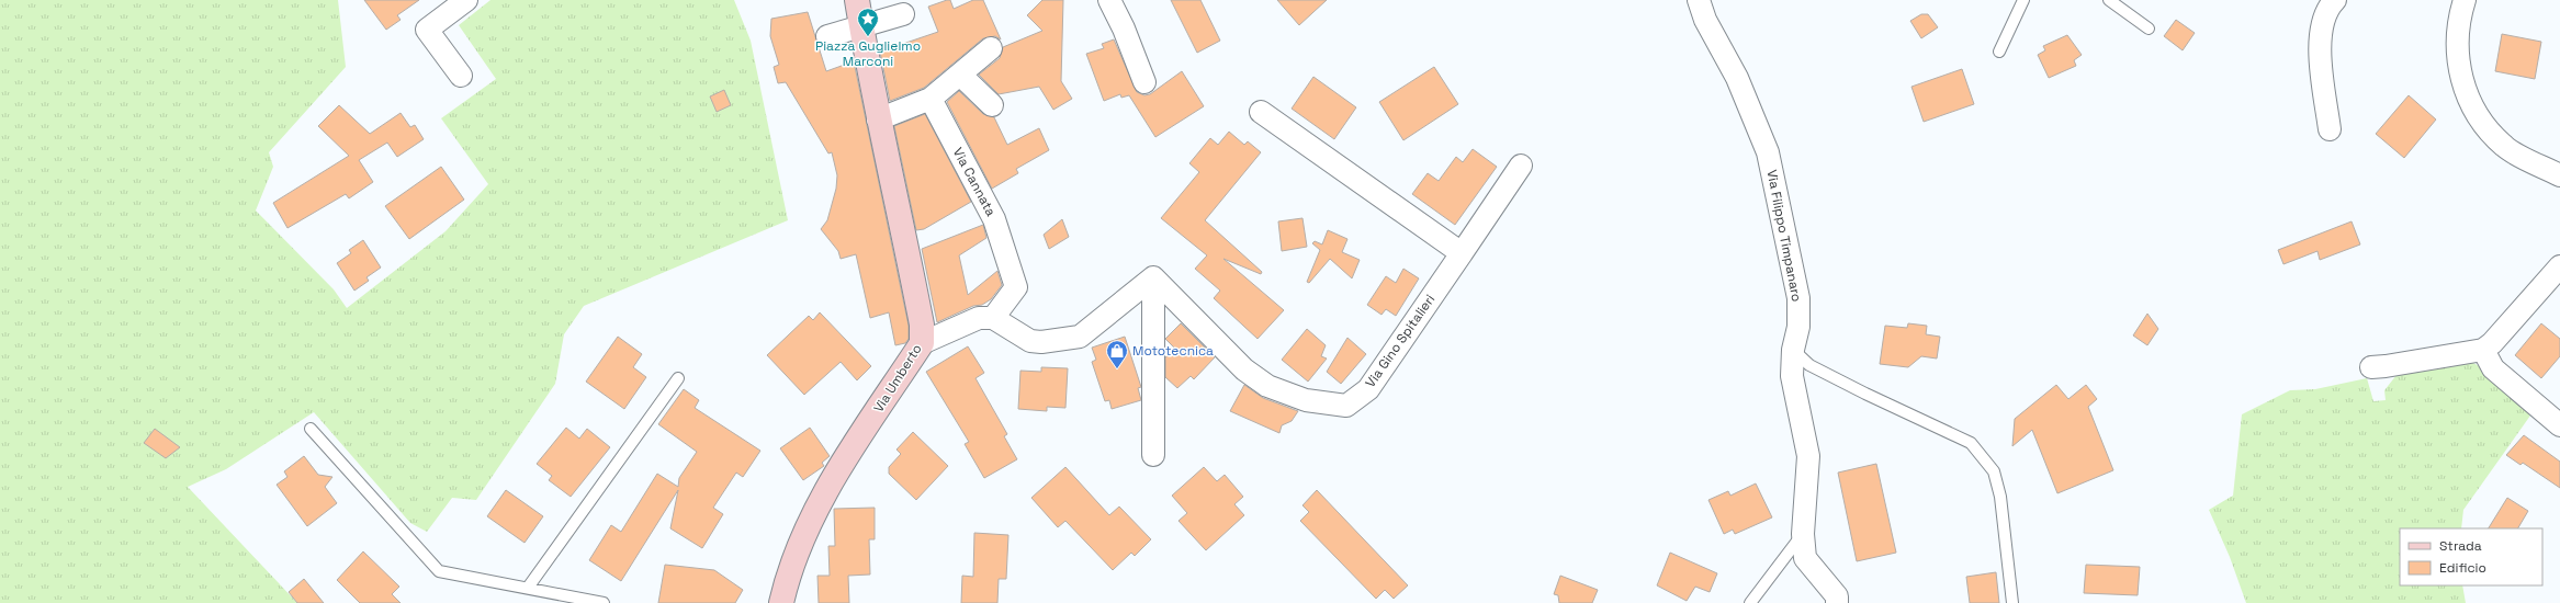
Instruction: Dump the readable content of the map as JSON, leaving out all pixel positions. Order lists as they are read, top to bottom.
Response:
{
  "streets": {
    "main road": ["Via Umberto"],
    "street": ["Via Cannata", "Via Filippo Timpanaro", "Via Gino Spitalieri"]
  },
  "places": {
    "place": ["Piazza Guglielmo Marconi"],
    "shop": ["Mototecnica"]
  },
  "legend": ["Strada", "Edificio"]
}
